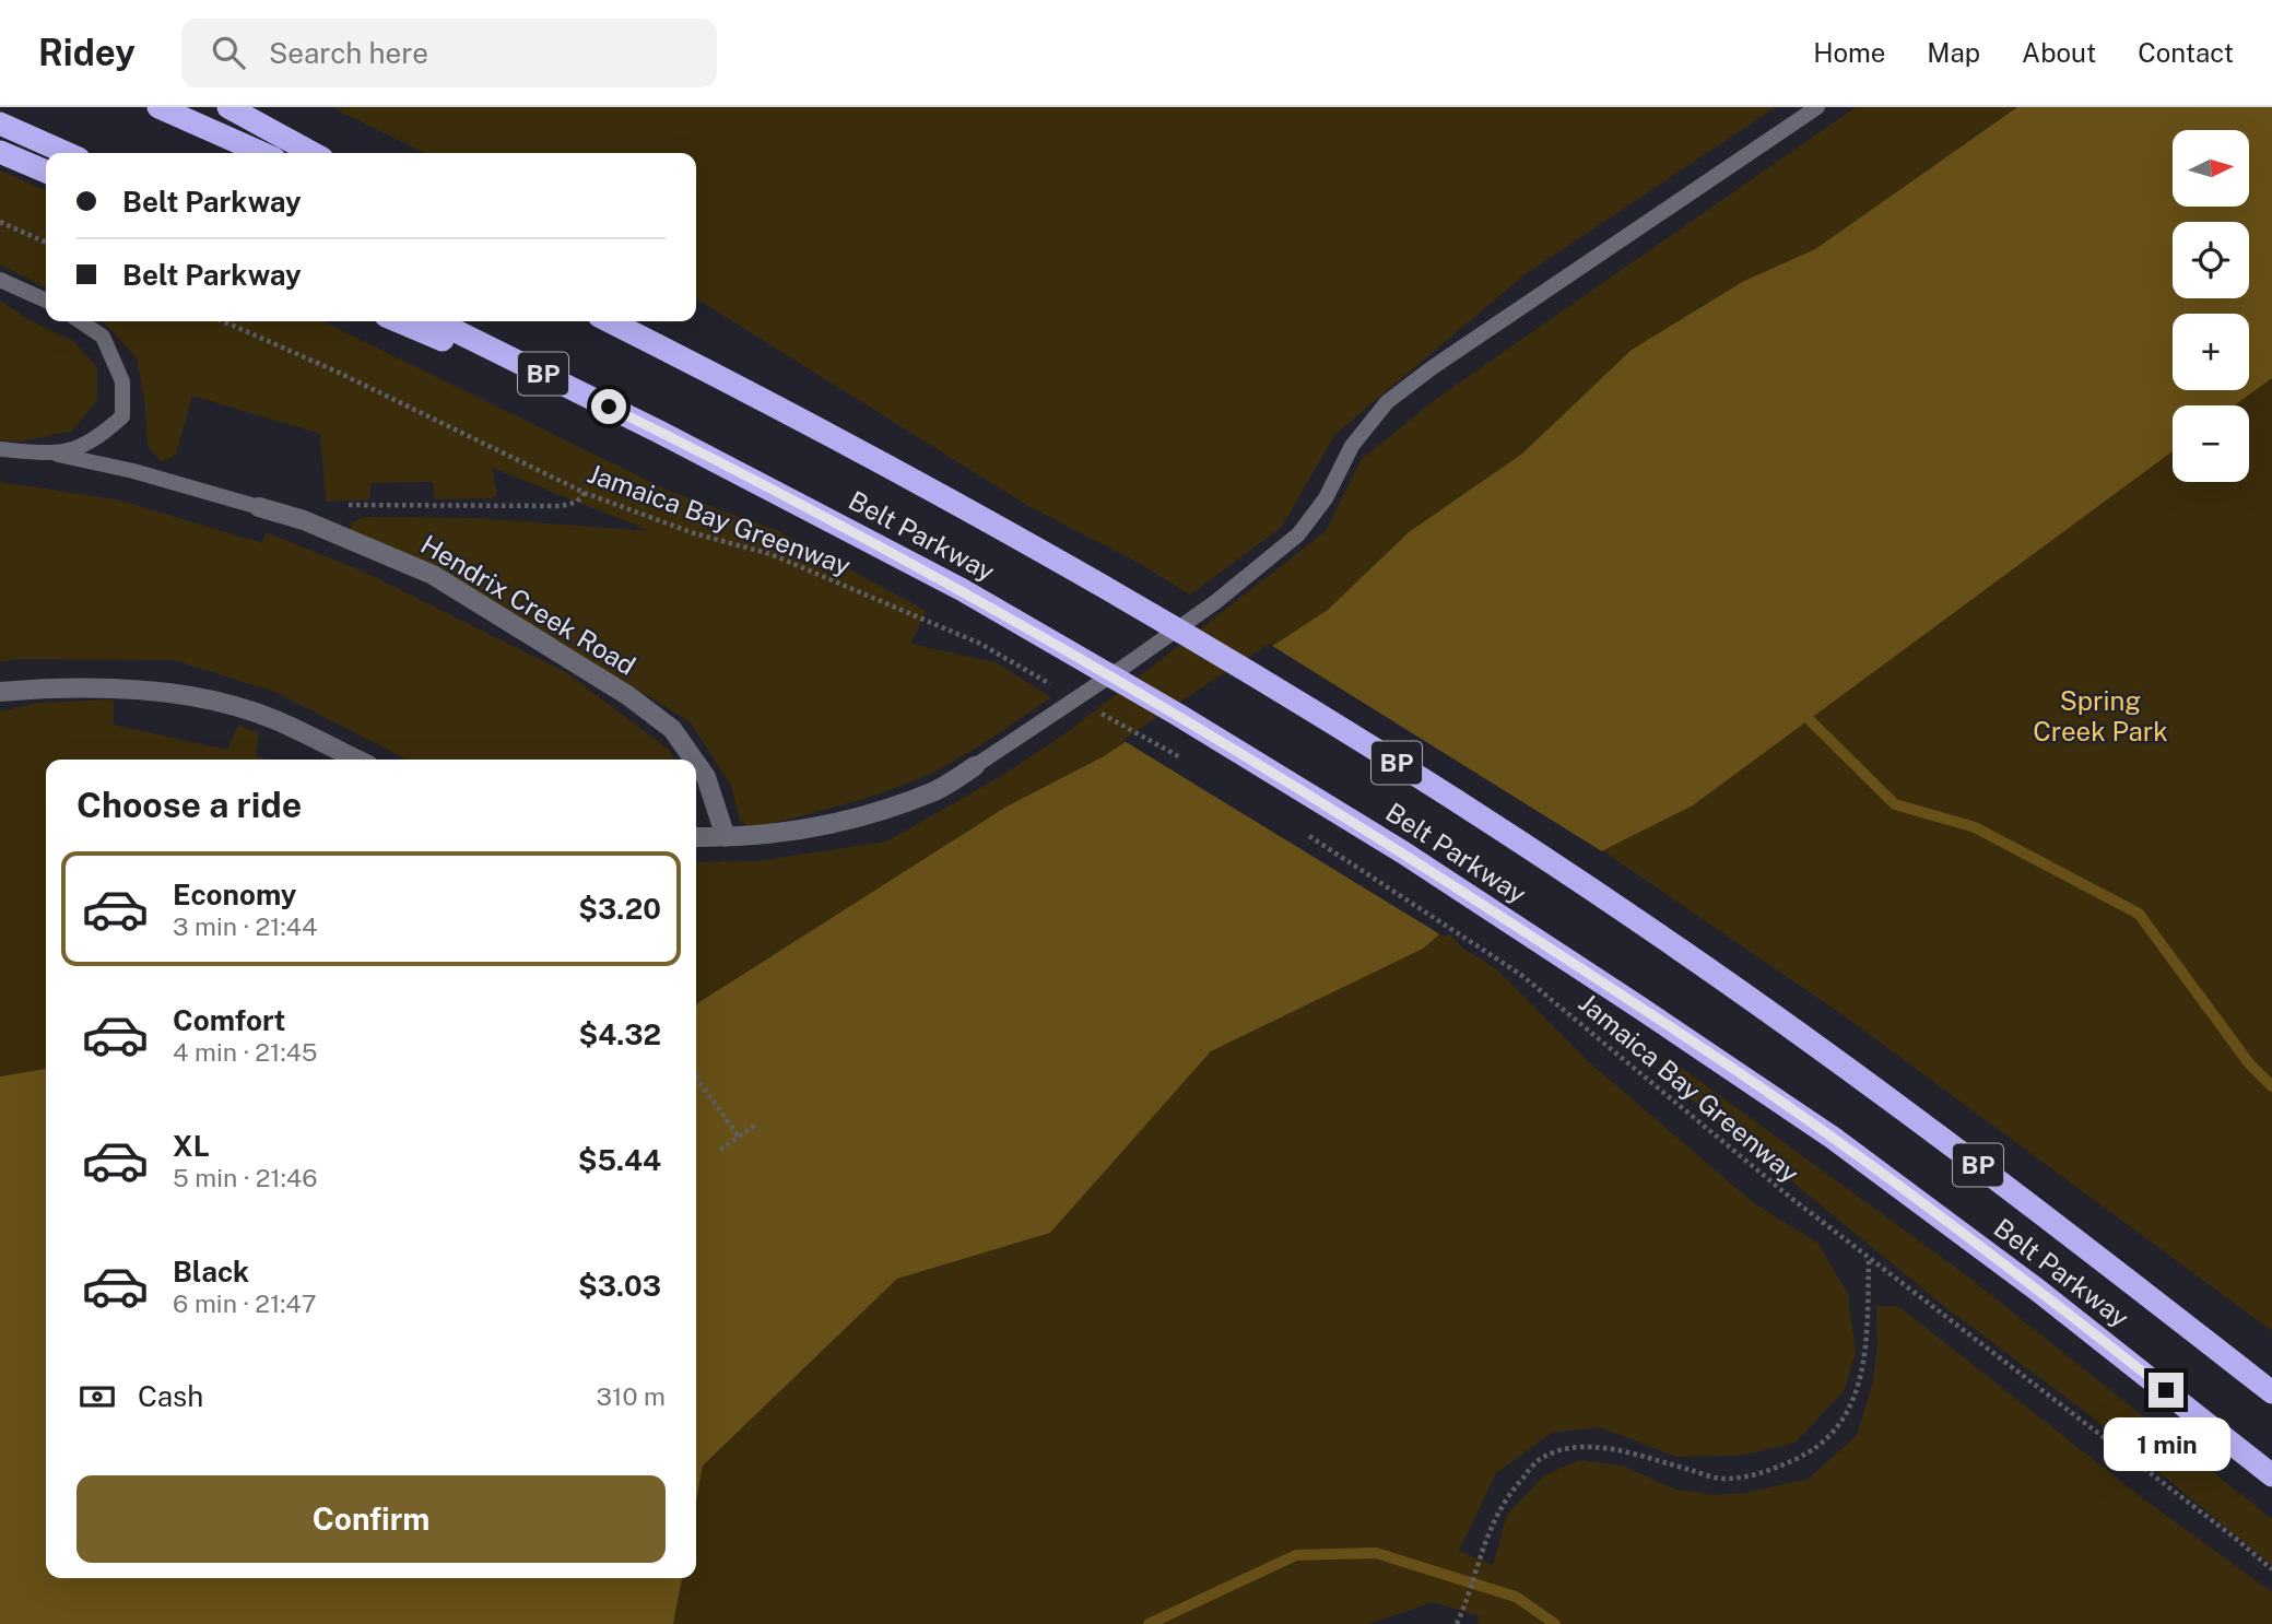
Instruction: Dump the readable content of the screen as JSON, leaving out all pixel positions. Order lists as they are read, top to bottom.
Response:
{
  "streets": {
    "highway": ["BP", "Belt Parkway"],
    "street": ["Hendrix Creek Road"],
    "path": ["Jamaica Bay Greenway"]
  },
  "parks": ["Spring Creek Park"],
  "north": "right",
  "page": {
    "header": "Ridey",
    "search": "Search here",
    "nav": [
      "Home",
      "Map",
      "About",
      "Contact"
    ],
    "map_buttons": ["+", "−"],
    "banner": ["Belt Parkway", "Belt Parkway"],
    "heading": "Choose a ride",
    "list": [
      {
        "name": "Economy",
        "note": "3 min · 21:44",
        "value": "$3.20"
      },
      {
        "name": "Comfort",
        "note": "4 min · 21:45",
        "value": "$4.32"
      },
      {
        "name": "XL",
        "note": "5 min · 21:46",
        "value": "$5.44"
      },
      {
        "name": "Black",
        "note": "6 min · 21:47",
        "value": "$3.03"
      }
    ],
    "pay": ["Cash", "310 m"],
    "bubble": "1 min",
    "buttons": "Confirm"
  }
}
